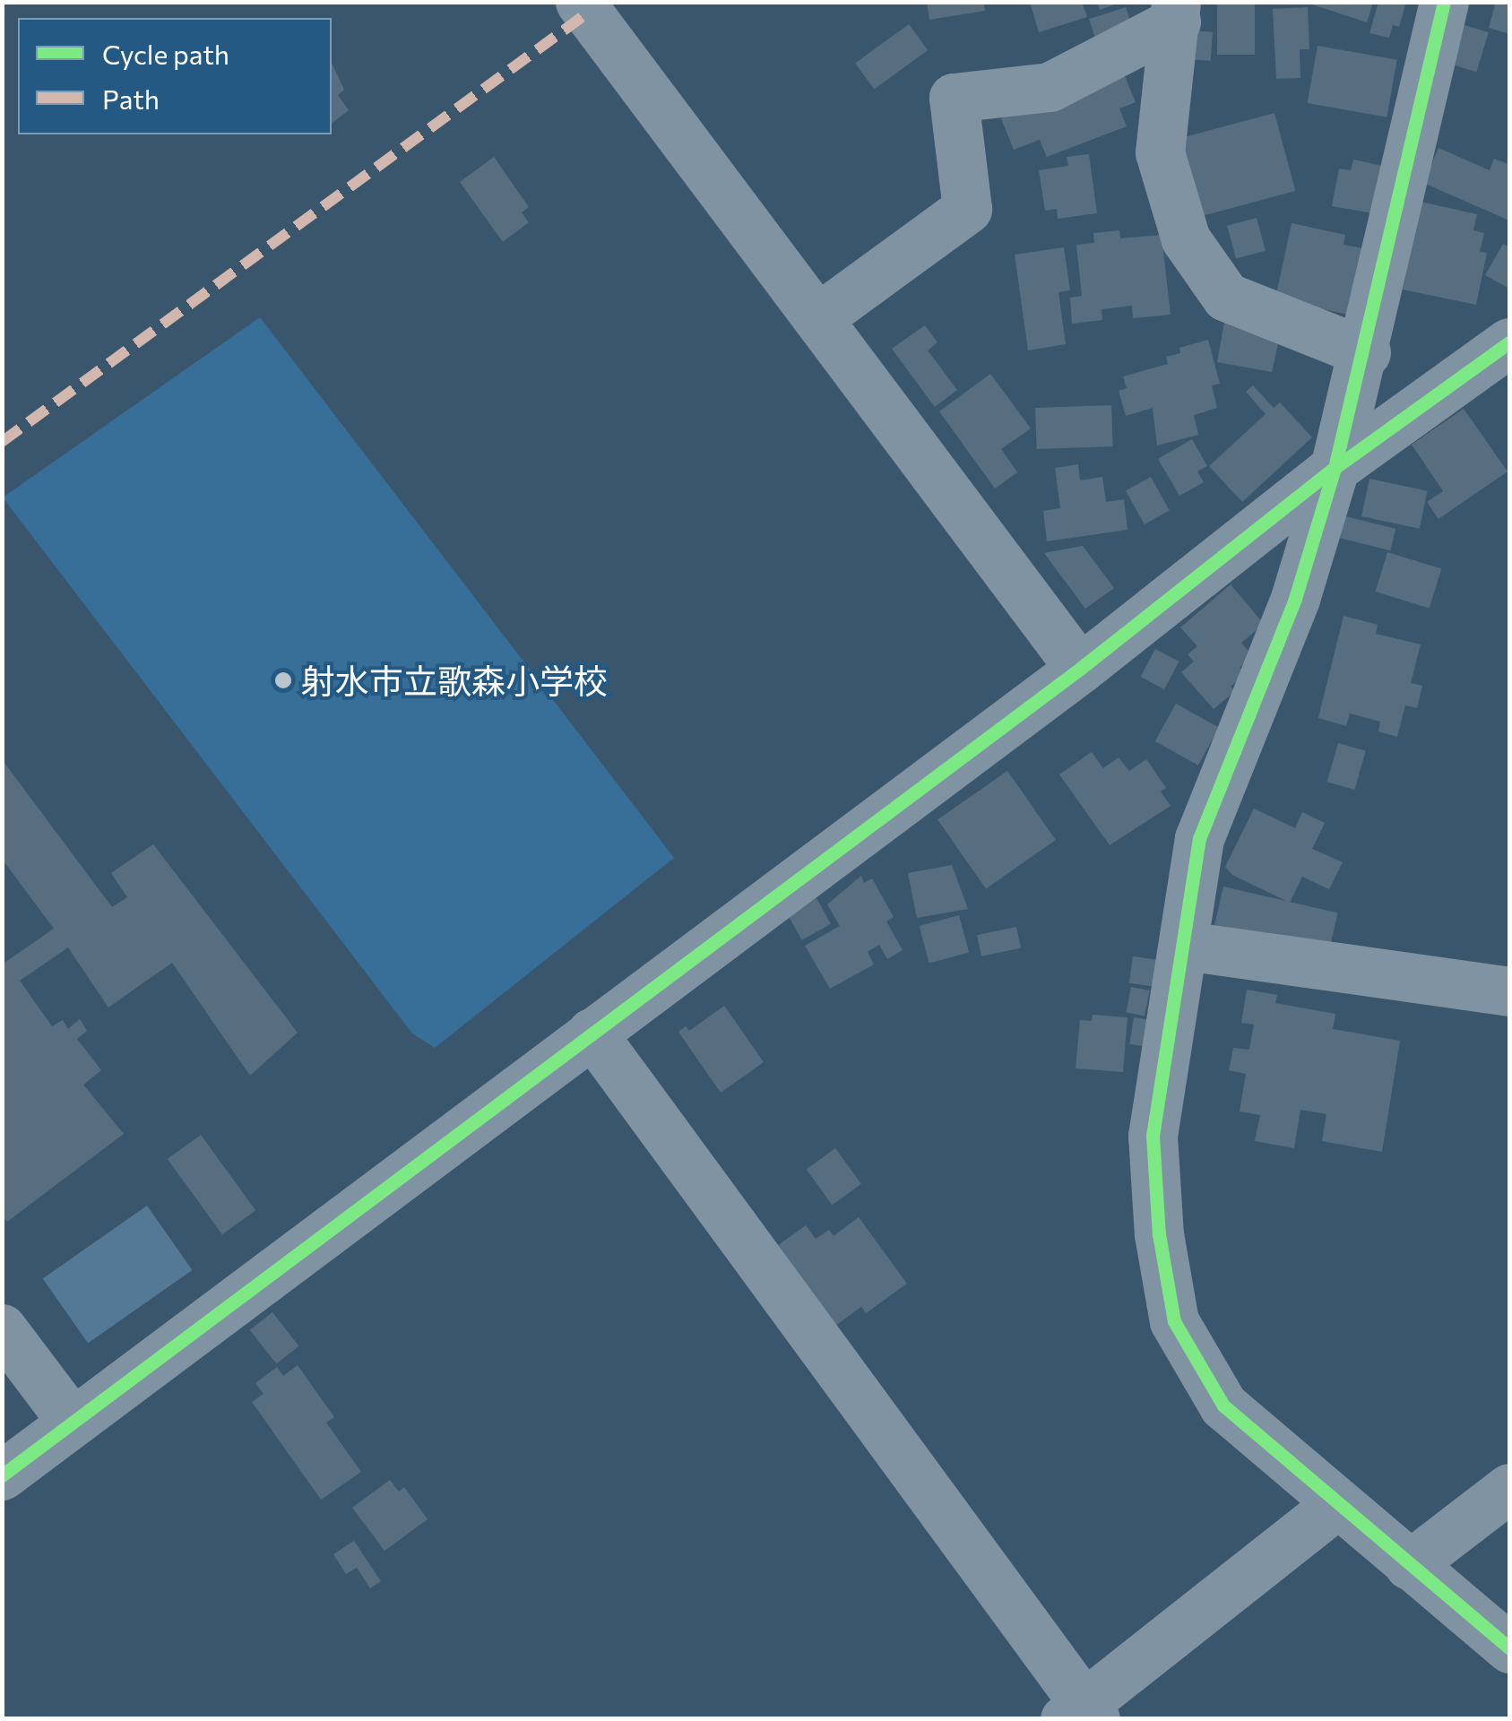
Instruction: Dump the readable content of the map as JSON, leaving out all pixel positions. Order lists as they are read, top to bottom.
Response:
{
  "places": ["射水市立歌森小学校"],
  "legend": ["Cycle path", "Path"]
}
